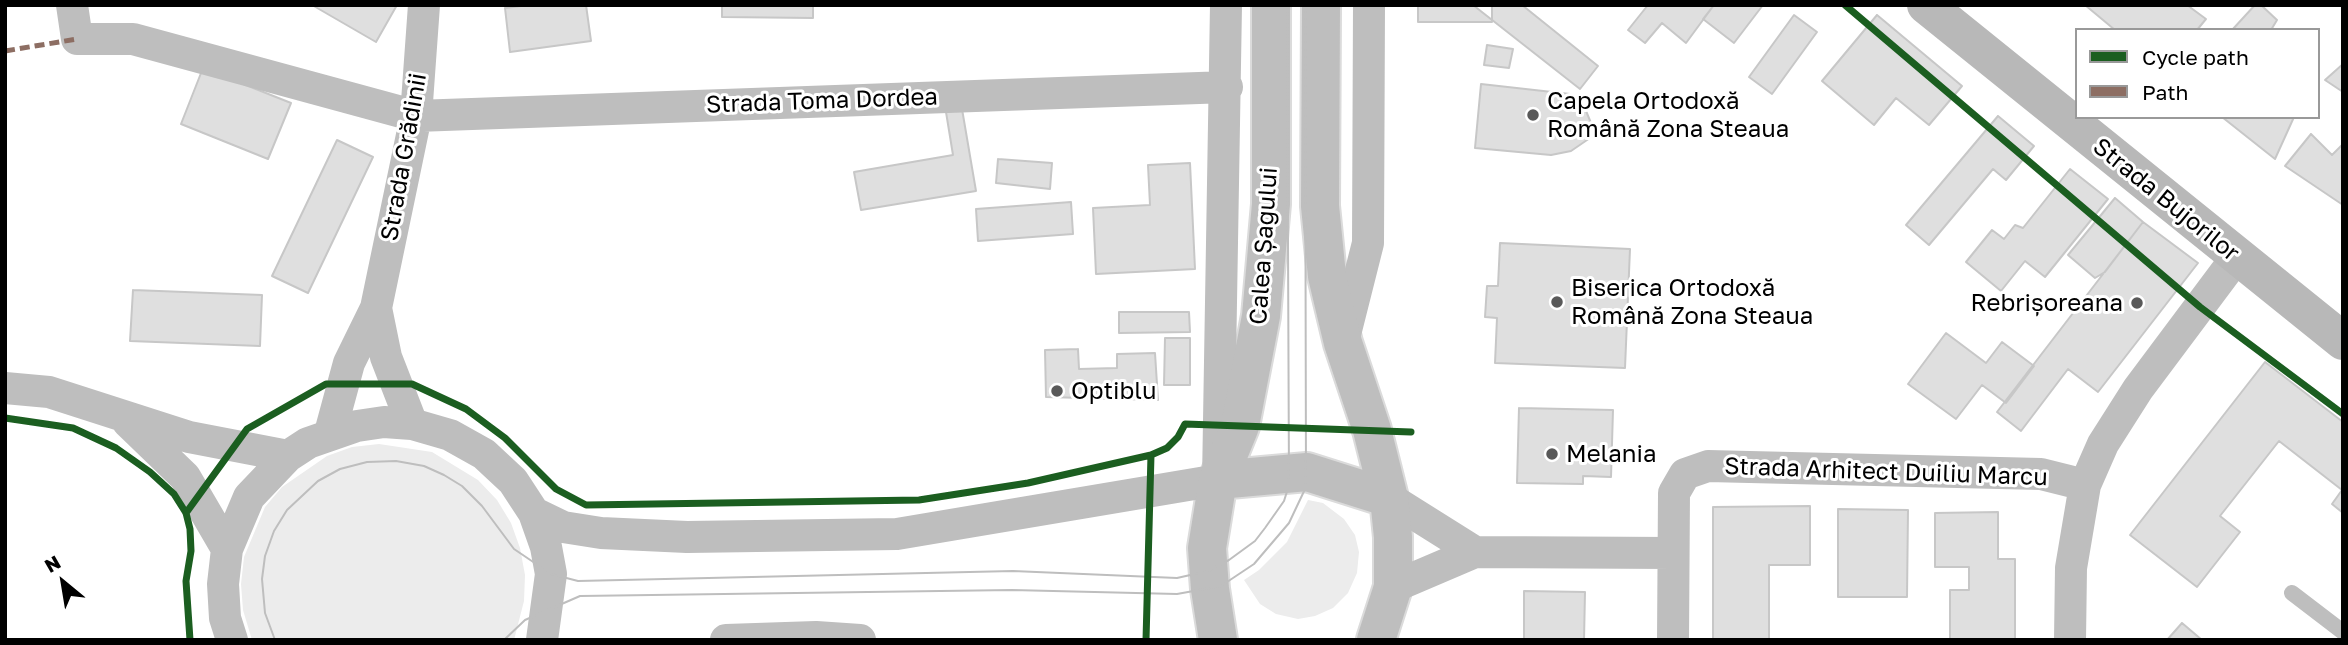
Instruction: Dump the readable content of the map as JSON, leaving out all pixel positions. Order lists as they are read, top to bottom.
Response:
{
  "streets": {
    "main road": ["Strada Bujorilor", "Calea Șagului"],
    "street": ["Strada Toma Dordea", "Strada Grădinii", "Strada Arhitect Duiliu Marcu"]
  },
  "crossings": [
    ["Strada Toma Dordea", "Strada Grădinii"],
    ["Strada Toma Dordea", "Calea Șagului"]
  ],
  "places": [
    "Capela Ortodoxă Română Zona Steaua",
    "Biserica Ortodoxă Română Zona Steaua",
    "Rebrișoreana",
    "Optiblu",
    "Melania"
  ],
  "legend": ["Cycle path", "Path"],
  "north": "top left"
}
